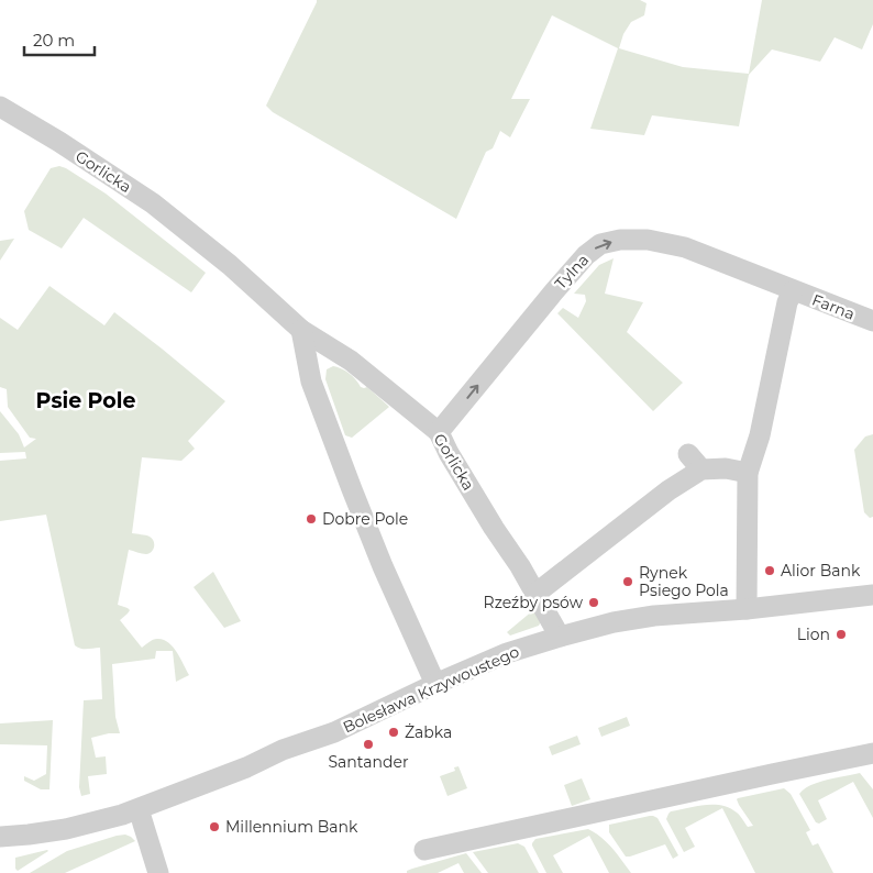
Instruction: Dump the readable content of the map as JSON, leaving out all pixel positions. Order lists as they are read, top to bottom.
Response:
{
  "streets": {
    "street": [
      "Gorlicka",
      "Tylna",
      "Farna",
      "Bolesława Krzywoustego"
    ]
  },
  "crossings": [
    ["Gorlicka", "Tylna"],
    ["Gorlicka", "Bolesława Krzywoustego"],
    ["Tylna", "Farna"]
  ],
  "one_way": ["Tylna"],
  "districts": ["Psie Pole"],
  "places": [
    "Dobre Pole",
    "Alior Bank",
    "Rynek Psiego Pola",
    "Rzeźby psów",
    "Lion",
    "Żabka",
    "Santander",
    "Millennium Bank"
  ],
  "scale_bar": "20 m"
}
